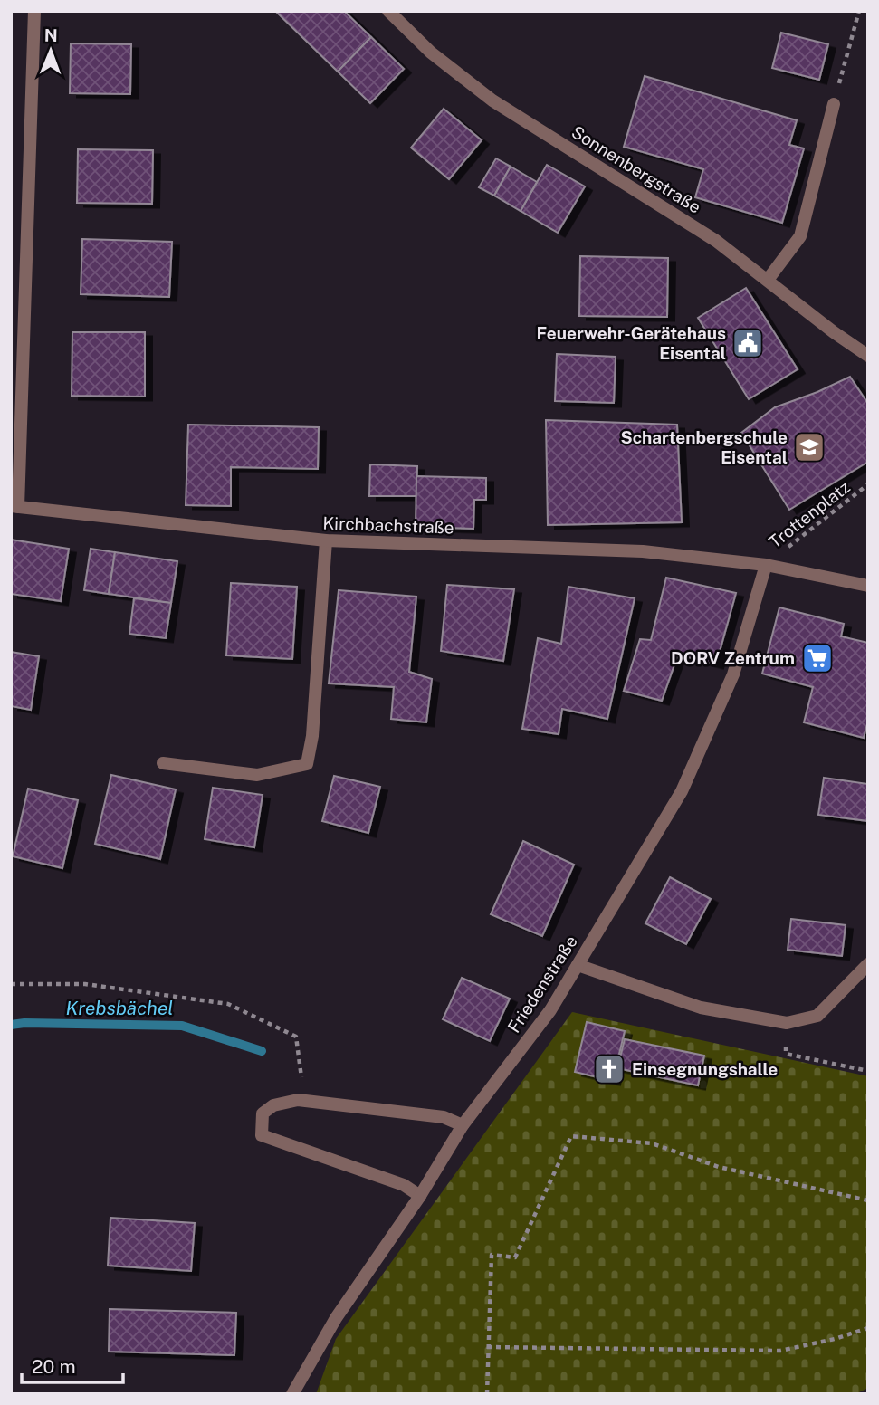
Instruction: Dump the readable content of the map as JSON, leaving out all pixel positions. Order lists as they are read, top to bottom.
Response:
{
  "streets": {
    "street": ["Sonnenbergstraße", "Kirchbachstraße", "Friedenstraße"],
    "path": ["Trottenplatz"]
  },
  "crossings": [
    ["Trottenplatz", "Kirchbachstraße"],
    ["Trottenplatz", "Friedenstraße"],
    ["Kirchbachstraße", "Friedenstraße"]
  ],
  "water": ["Krebsbächel"],
  "places": {
    "public building": ["Feuerwehr-Gerätehaus Eisental"],
    "school or university": ["Schartenbergschule Eisental"],
    "supermarket": ["DORV Zentrum"],
    "church": ["Einsegnungshalle"]
  },
  "scale_bar": "20 m",
  "north": "top"
}
